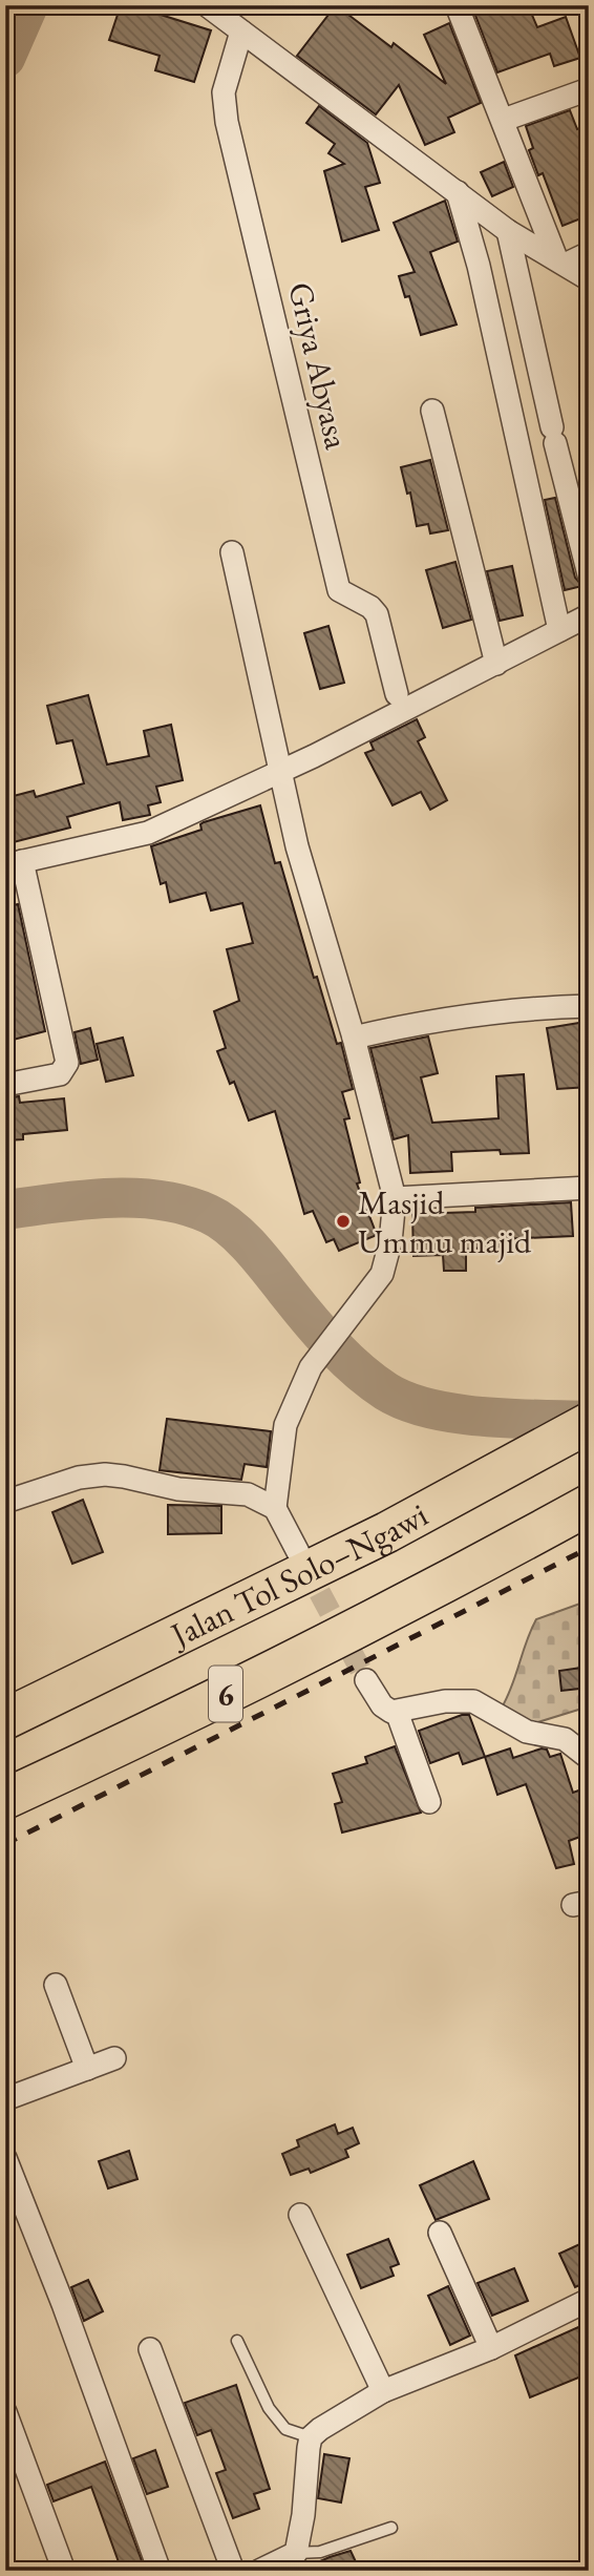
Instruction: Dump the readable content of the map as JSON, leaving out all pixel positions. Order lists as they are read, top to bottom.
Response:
{
  "streets": {
    "highway": ["Jalan Tol Solo–Ngawi", "6"],
    "street": ["Griya Abyasa"]
  },
  "places": ["Masjid Ummu majid"]
}
